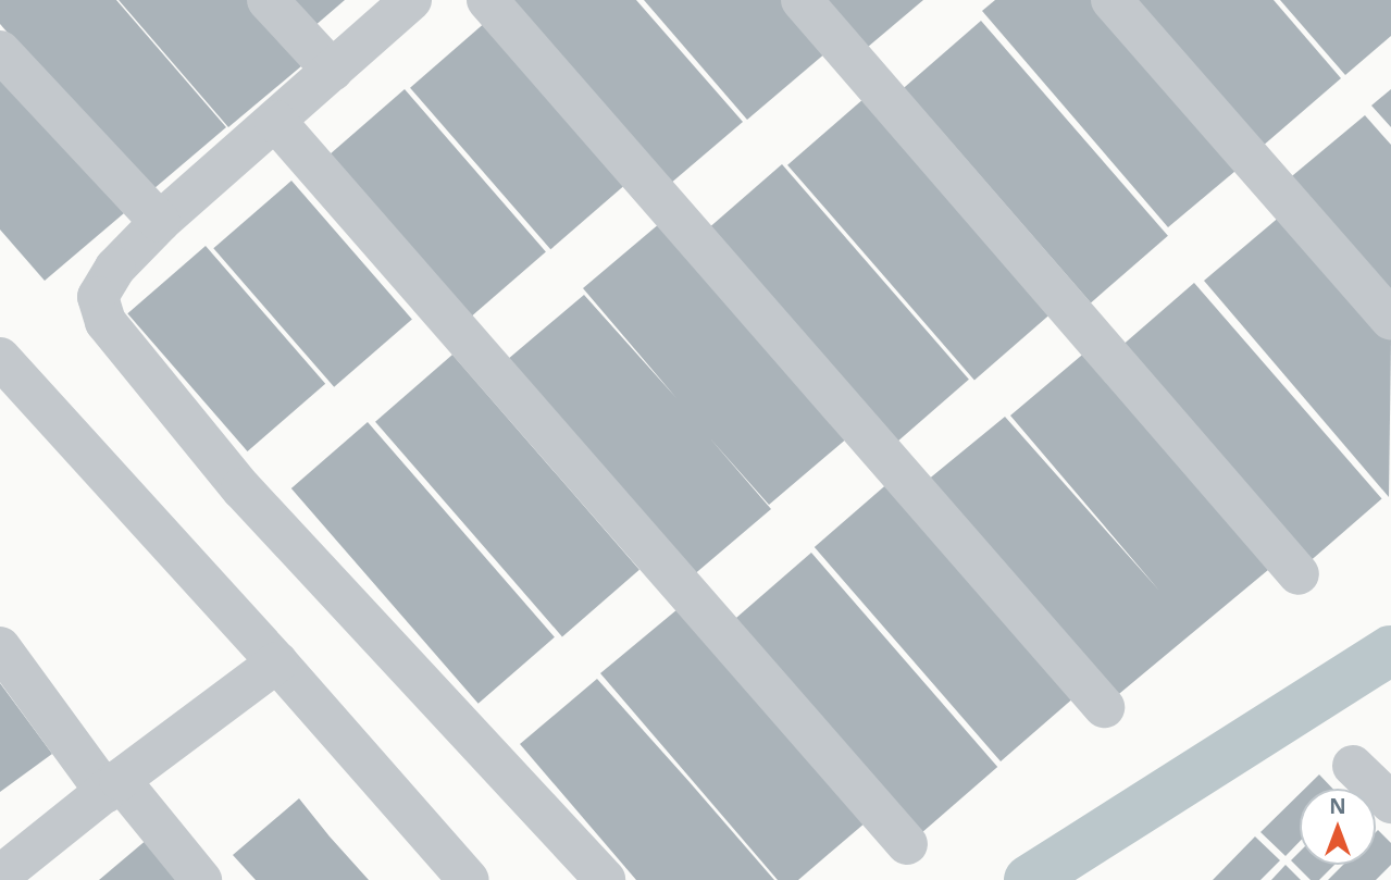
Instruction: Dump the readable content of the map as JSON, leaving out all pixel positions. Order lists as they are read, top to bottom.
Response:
{
  "north": "top"
}
